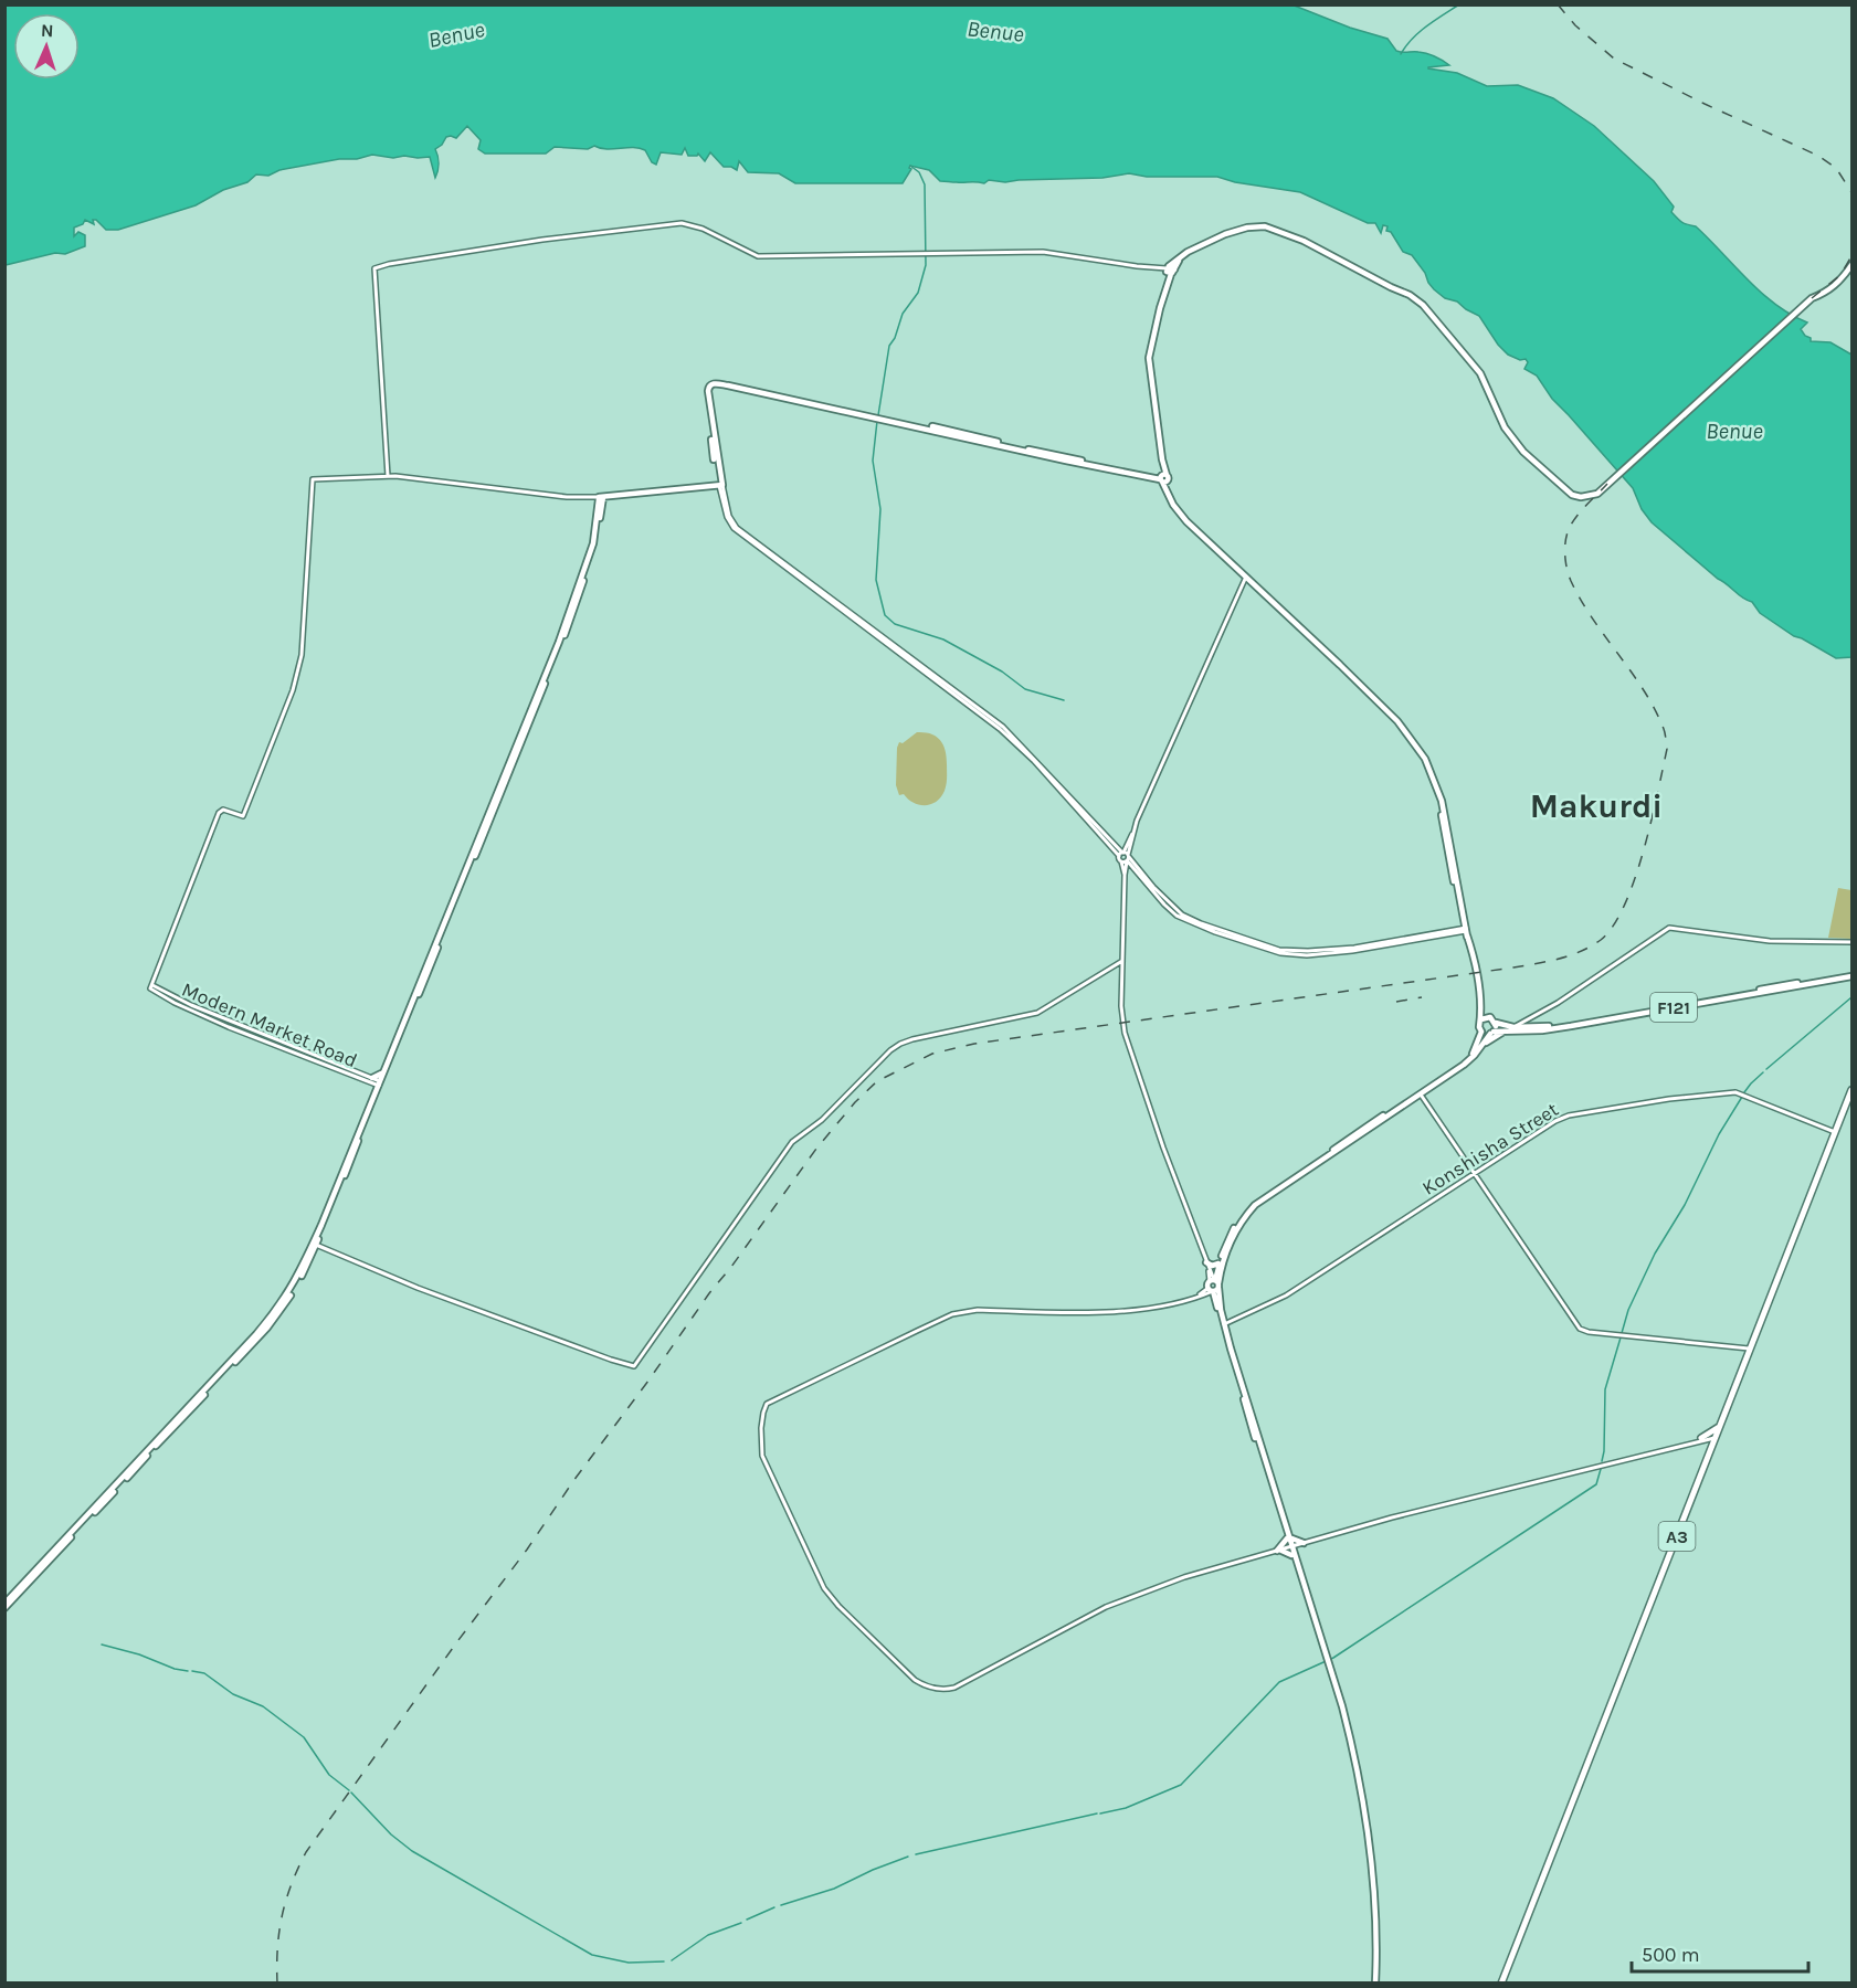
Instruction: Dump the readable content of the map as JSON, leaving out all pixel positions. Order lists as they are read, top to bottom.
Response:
{
  "streets": {
    "highway": ["A3"],
    "main road": ["F121"],
    "street": ["Modern Market Road", "Konshisha Street"]
  },
  "crossings": [
    ["Konshisha Street", "A3"]
  ],
  "districts": ["Makurdi"],
  "water": ["Benue"],
  "scale_bar": "500 m",
  "north": "top"
}
